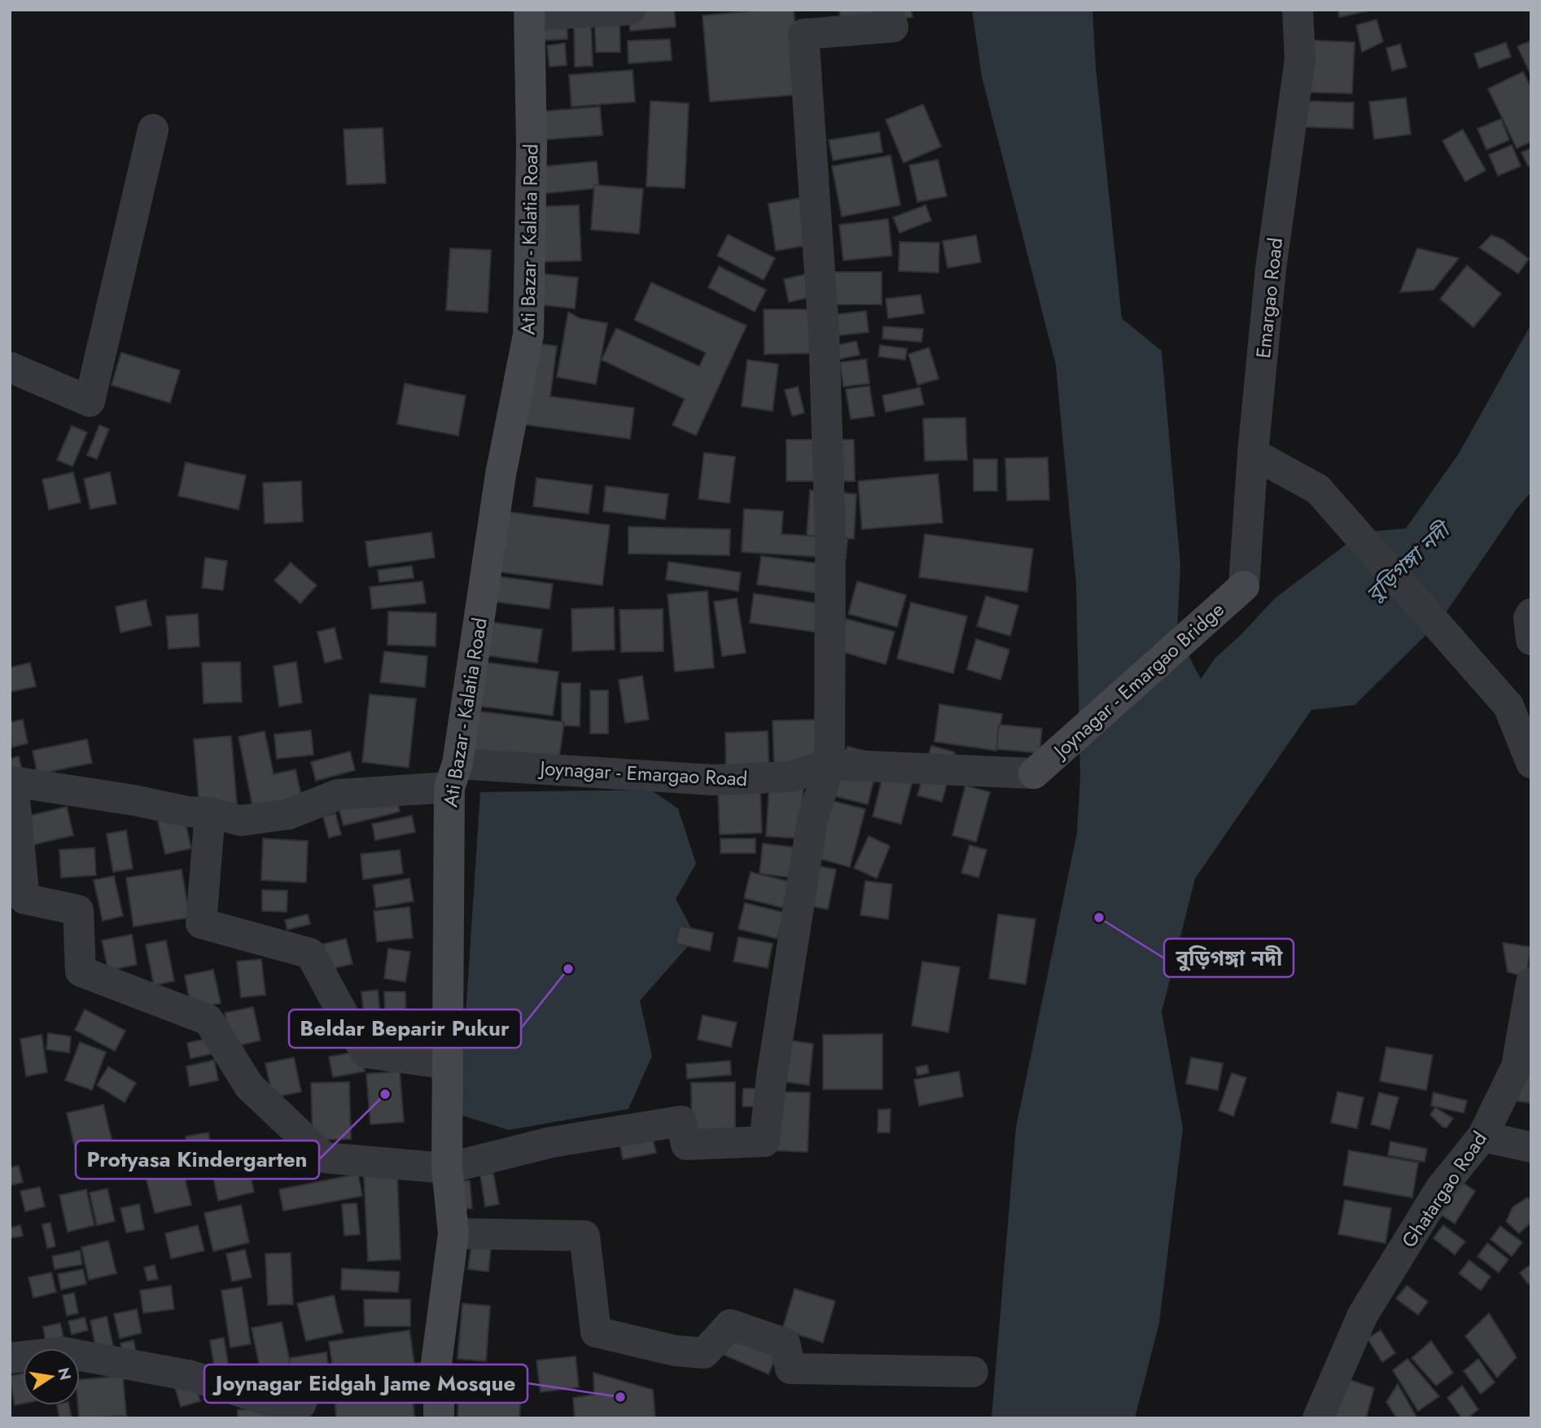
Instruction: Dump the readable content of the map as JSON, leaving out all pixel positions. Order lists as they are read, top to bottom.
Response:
{
  "streets": {
    "main road": ["Ati Bazar - Kalatia Road", "Joynagar - Emargao Bridge"],
    "street": ["Emargao Road", "Joynagar - Emargao Road", "Ghatargao Road"]
  },
  "crossings": [
    ["Ati Bazar - Kalatia Road", "Joynagar - Emargao Road"],
    ["Emargao Road", "Joynagar - Emargao Bridge"],
    ["Joynagar - Emargao Bridge", "Joynagar - Emargao Road"]
  ],
  "water": ["বুড়িগঙ্গা নদী"],
  "places": [
    "বুড়িগঙ্গা নদী",
    "Beldar Beparir Pukur",
    "Protyasa Kindergarten",
    "Joynagar Eidgah Jame Mosque"
  ],
  "north": "right"
}
